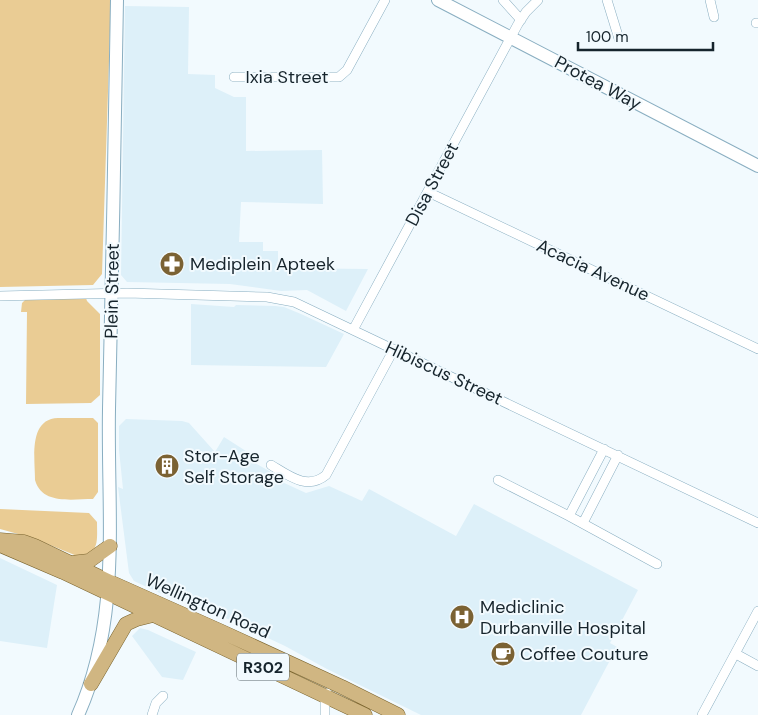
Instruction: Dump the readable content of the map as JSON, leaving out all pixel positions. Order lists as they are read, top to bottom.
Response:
{
  "streets": {
    "main road": ["Wellington Road", "R302"],
    "street": [
      "Ixia Street",
      "Protea Way",
      "Disa Street",
      "Acacia Avenue",
      "Plein Street",
      "Hibiscus Street"
    ]
  },
  "crossings": [
    ["Protea Way", "Disa Street"],
    ["Disa Street", "Acacia Avenue"],
    ["Disa Street", "Hibiscus Street"],
    ["Plein Street", "Hibiscus Street"],
    ["Plein Street", "Wellington Road"]
  ],
  "places": {
    "pharmacy": ["Mediplein Apteek"],
    "building": ["Stor-Age Self Storage"],
    "hospital": ["Mediclinic Durbanville Hospital"],
    "cafe": ["Coffee Couture"]
  },
  "scale_bar": "100 m"
}
